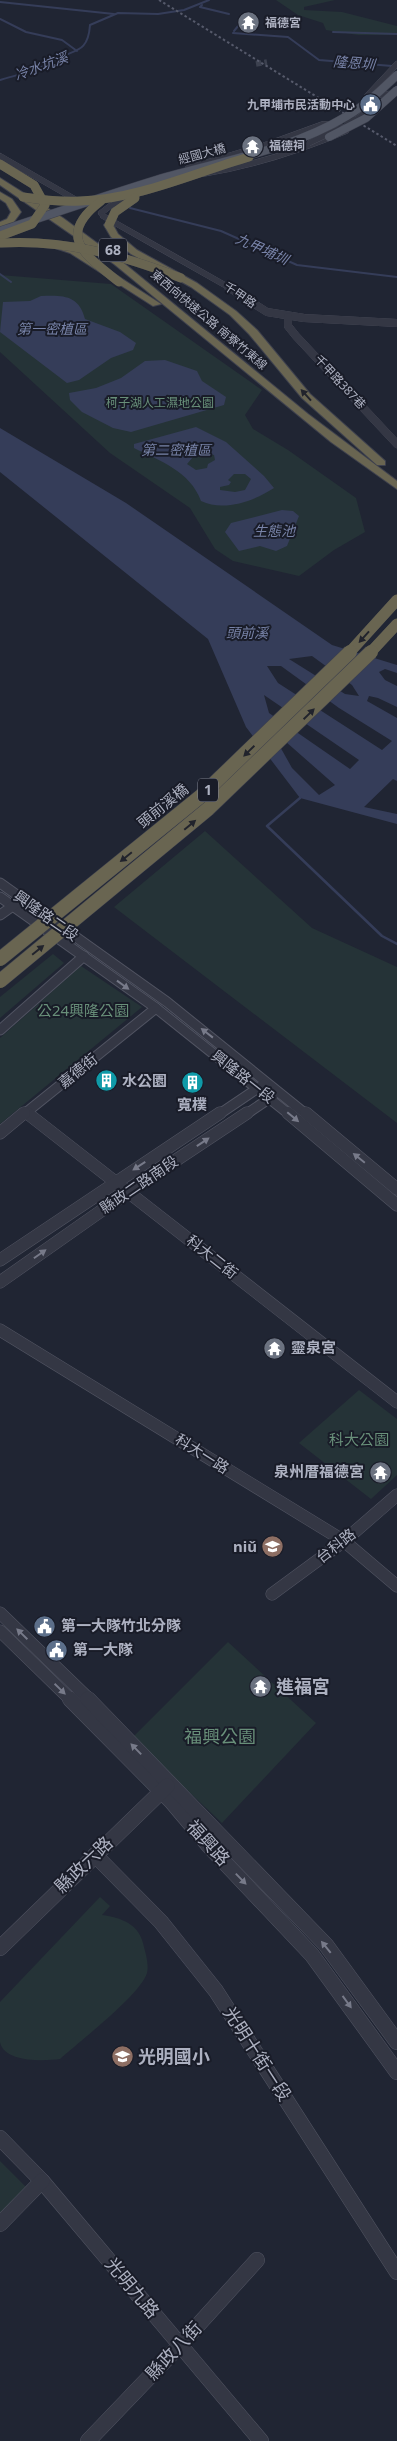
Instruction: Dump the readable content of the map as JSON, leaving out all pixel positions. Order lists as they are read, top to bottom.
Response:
{
  "streets": {
    "highway": [
      "68",
      "東西向快速公路 南寮竹東線",
      "1",
      "頭前溪橋"
    ],
    "main road": ["經國大橋"],
    "street": [
      "千甲路",
      "千甲路387巷",
      "興隆路二段",
      "嘉德街",
      "興隆路一段",
      "縣政二路南段",
      "科大二街",
      "科大一路",
      "台科路",
      "福興路",
      "縣政六路",
      "光明十街一段",
      "光明九路",
      "縣政八街"
    ]
  },
  "crossings": [
    ["千甲路", "千甲路387巷"],
    ["興隆路二段", "興隆路一段"],
    ["嘉德街", "興隆路一段"],
    ["嘉德街", "科大二街"],
    ["興隆路一段", "縣政二路南段"],
    ["縣政二路南段", "科大二街"],
    ["科大一路", "台科路"],
    ["福興路", "縣政六路"],
    ["縣政六路", "光明十街一段"],
    ["光明九路", "縣政八街"]
  ],
  "water": [
    "隆恩圳",
    "冷水坑溪",
    "九甲埔圳",
    "第一密植區",
    "第二密植區",
    "生態池",
    "頭前溪"
  ],
  "parks": [
    "柯子湖人工濕地公園",
    "公24興隆公園",
    "科大公園",
    "福興公園"
  ],
  "places": {
    "temple": [
      "福德宮",
      "福德祠",
      "靈泉宮",
      "泉州厝福德宮",
      "進福宮"
    ],
    "public building": ["九甲埔市民活動中心", "第一大隊竹北分隊", "第一大隊"],
    "building": ["水公園", "寬樸"],
    "school or university": ["niǔ", "光明國小"]
  }
}
